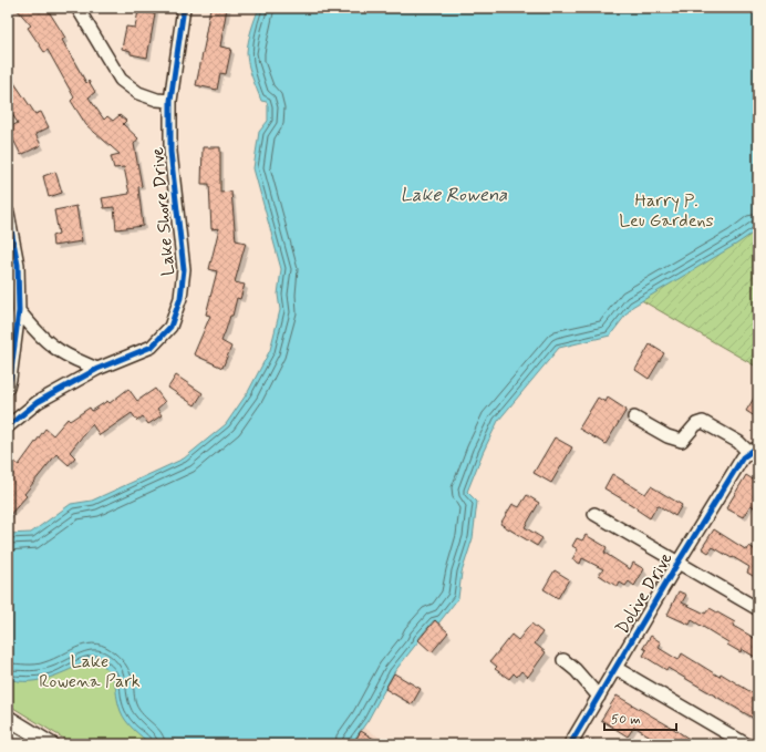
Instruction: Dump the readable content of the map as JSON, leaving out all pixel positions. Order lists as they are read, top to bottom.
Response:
{
  "streets": {
    "street": ["Lake Shore Drive", "Dolive Drive"]
  },
  "water": ["Lake Rowena"],
  "parks": ["Harry P. Leu Gardens", "Lake Rowena Park"],
  "scale_bar": "50 m"
}
